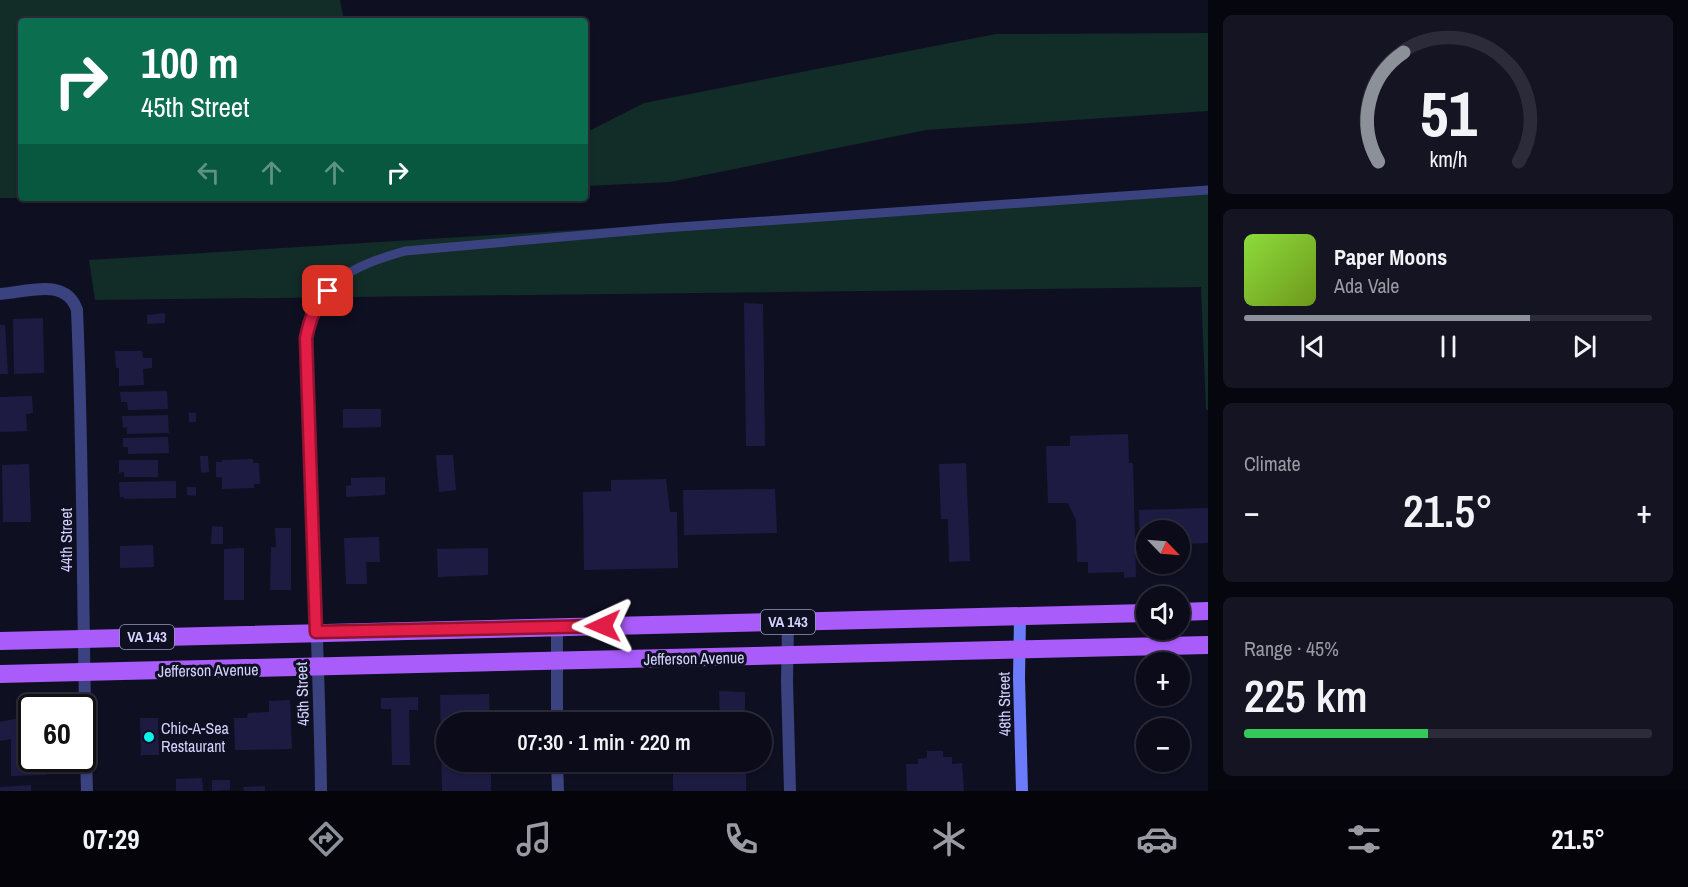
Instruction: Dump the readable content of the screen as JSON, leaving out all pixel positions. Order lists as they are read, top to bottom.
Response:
{
  "streets": {
    "main road": ["VA 143", "Jefferson Avenue"],
    "street": ["44th Street", "45th Street", "48th Street"]
  },
  "crossings": [
    ["44th Street", "Jefferson Avenue"],
    ["Jefferson Avenue", "45th Street"],
    ["Jefferson Avenue", "48th Street"]
  ],
  "places": ["Chic-A-Sea Restaurant"],
  "north": "bottom right",
  "page": {
    "turn": ["100 m", "45th Street"],
    "song": ["Paper Moons", "Ada Vale"],
    "tile": [
      "Climate",
      ["Range · 45%", "225 km"]
    ],
    "heat": ["−", "21.5°", "+"],
    "map_buttons": ["+", "−"],
    "limit": "60",
    "trip": "07:30 · 1 min · 220 m",
    "tabs": ["07:29", "21.5°"],
    "gauge": ["51", "km/h"]
  }
}
